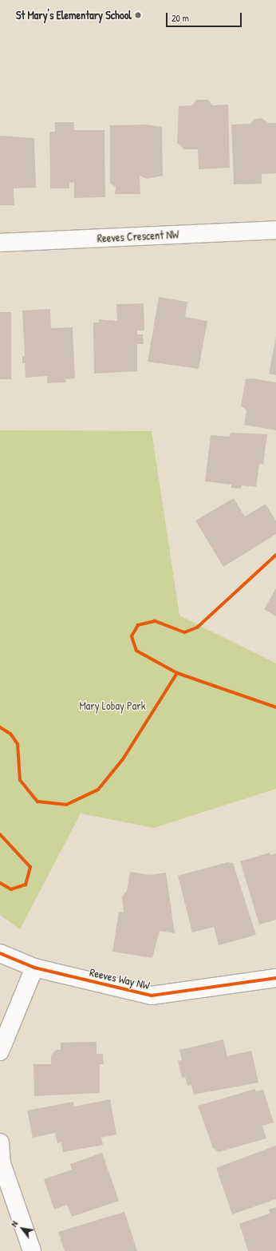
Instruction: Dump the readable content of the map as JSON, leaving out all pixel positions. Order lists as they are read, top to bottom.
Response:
{
  "streets": {
    "street": ["Reeves Crescent NW", "Reeves Way NW"]
  },
  "parks": ["Mary Lobay Park"],
  "places": ["St Mary's Elementary School"],
  "scale_bar": "20 m",
  "north": "top left"
}
